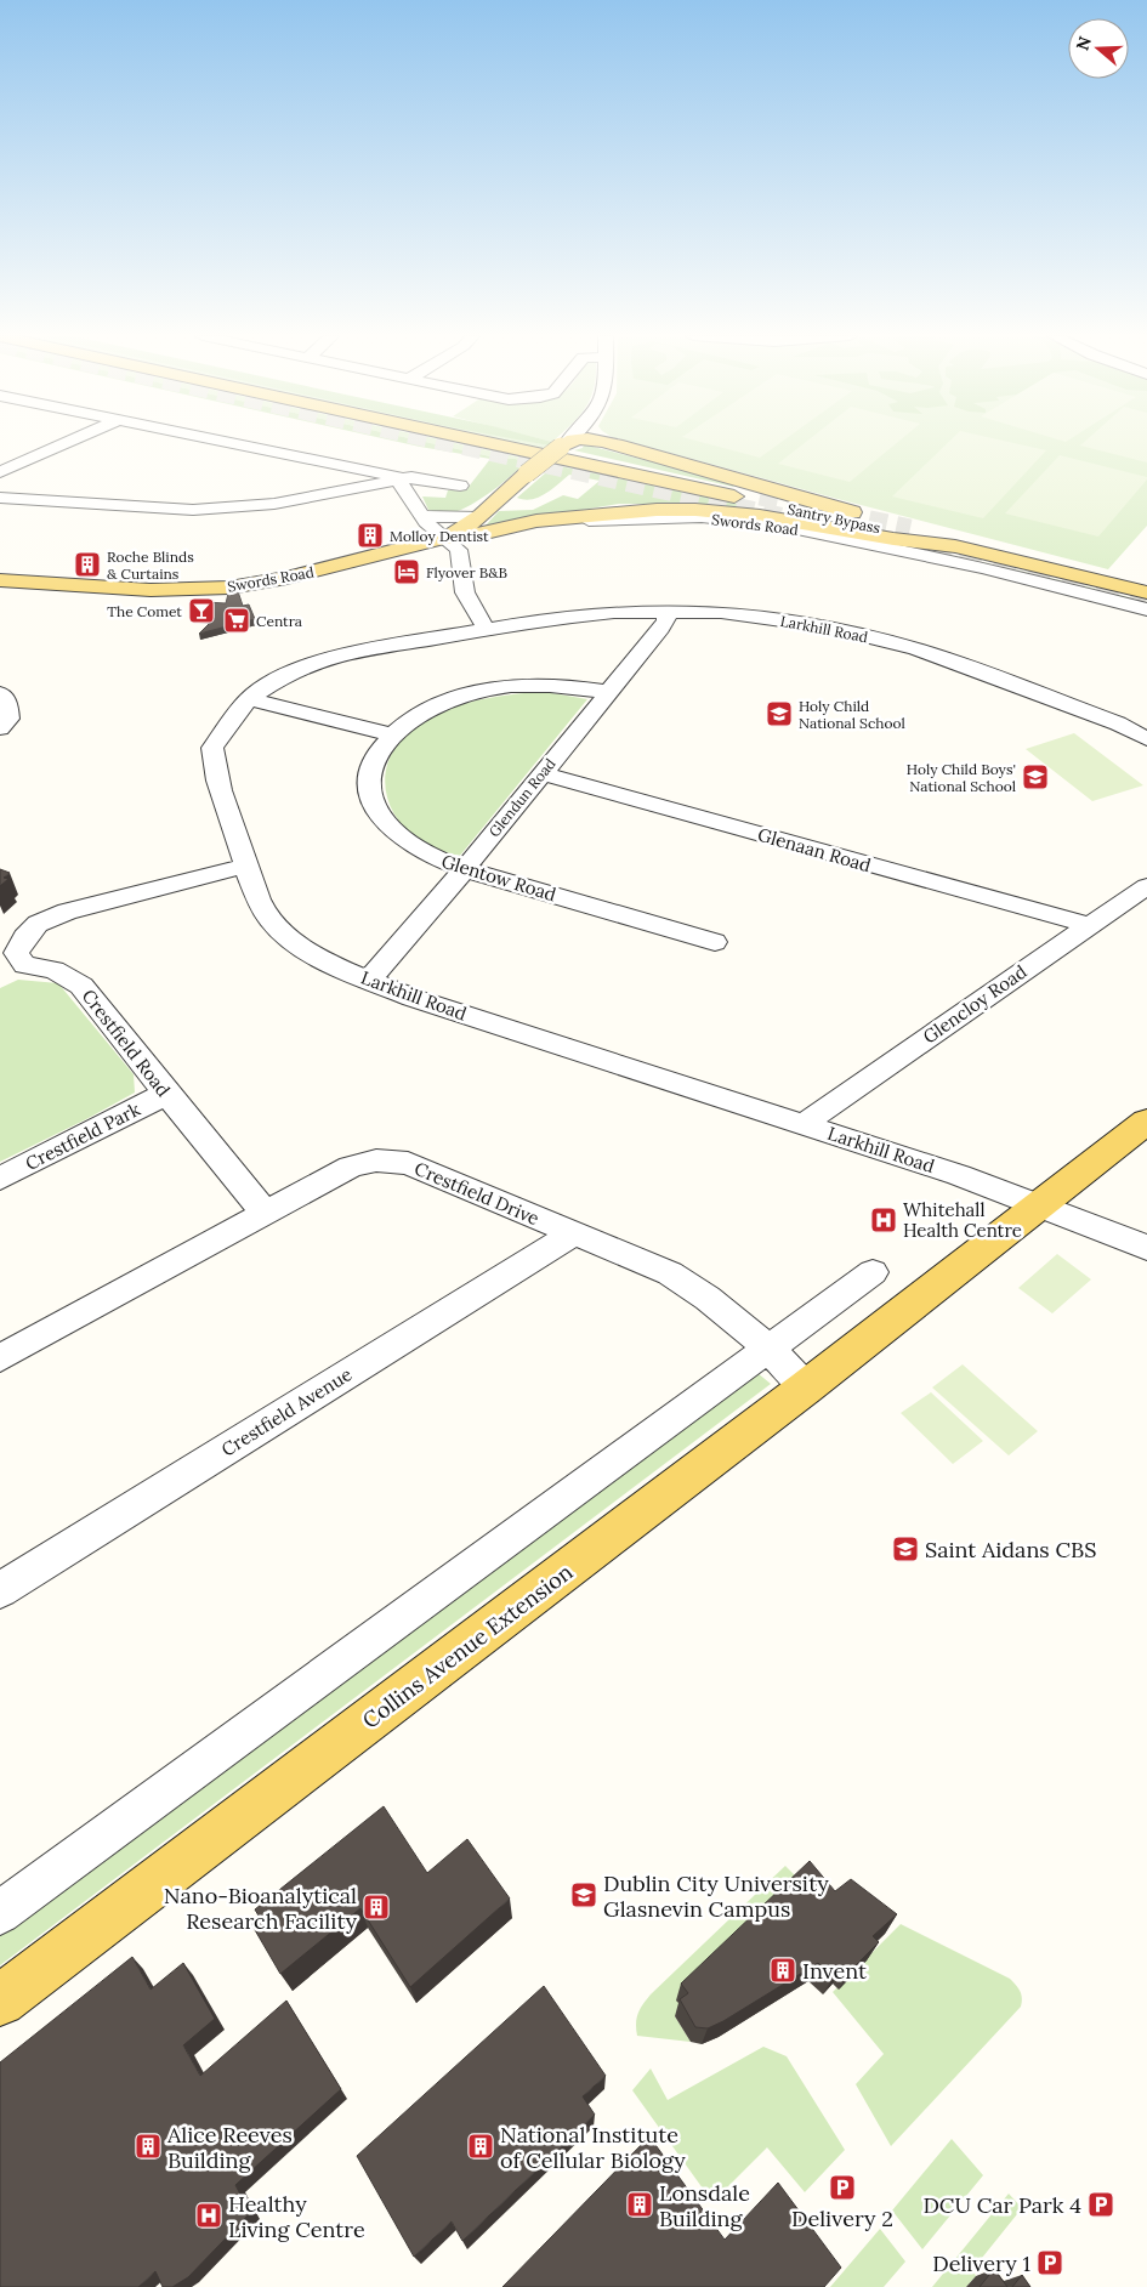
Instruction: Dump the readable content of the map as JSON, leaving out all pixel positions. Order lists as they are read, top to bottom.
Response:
{
  "streets": {
    "main road": ["Santry Bypass", "Swords Road", "Collins Avenue Extension"],
    "street": [
      "Larkhill Road",
      "Glendun Road",
      "Glenaan Road",
      "Glentow Road",
      "Glencloy Road",
      "Crestfield Road",
      "Crestfield Park",
      "Crestfield Drive",
      "Crestfield Avenue"
    ]
  },
  "crossings": [
    ["Santry Bypass", "Swords Road"],
    ["Larkhill Road", "Glendun Road"],
    ["Larkhill Road", "Glencloy Road"],
    ["Larkhill Road", "Crestfield Road"],
    ["Larkhill Road", "Collins Avenue Extension"],
    ["Glendun Road", "Glenaan Road"],
    ["Glendun Road", "Glentow Road"],
    ["Glenaan Road", "Glencloy Road"],
    ["Crestfield Road", "Crestfield Park"],
    ["Crestfield Road", "Crestfield Drive"],
    ["Crestfield Drive", "Crestfield Avenue"],
    ["Crestfield Drive", "Collins Avenue Extension"]
  ],
  "places": {
    "building": [
      "Molloy Dentist",
      "Roche Blinds & Curtains",
      "Nano-Bioanalytical Research Facility",
      "Invent",
      "Alice Reeves Building",
      "National Institute of Cellular Biology",
      "Lonsdale Building"
    ],
    "hotel": ["Flyover B&B"],
    "bar": ["The Comet"],
    "supermarket": ["Centra"],
    "school or university": [
      "Holy Child National School",
      "Holy Child Boys' National School",
      "Saint Aidans CBS",
      "Dublin City University Glasnevin Campus"
    ],
    "hospital": ["Whitehall Health Centre", "Healthy Living Centre"],
    "parking": ["Delivery 2", "DCU Car Park 4", "Delivery 1"]
  },
  "north": "left"
}
